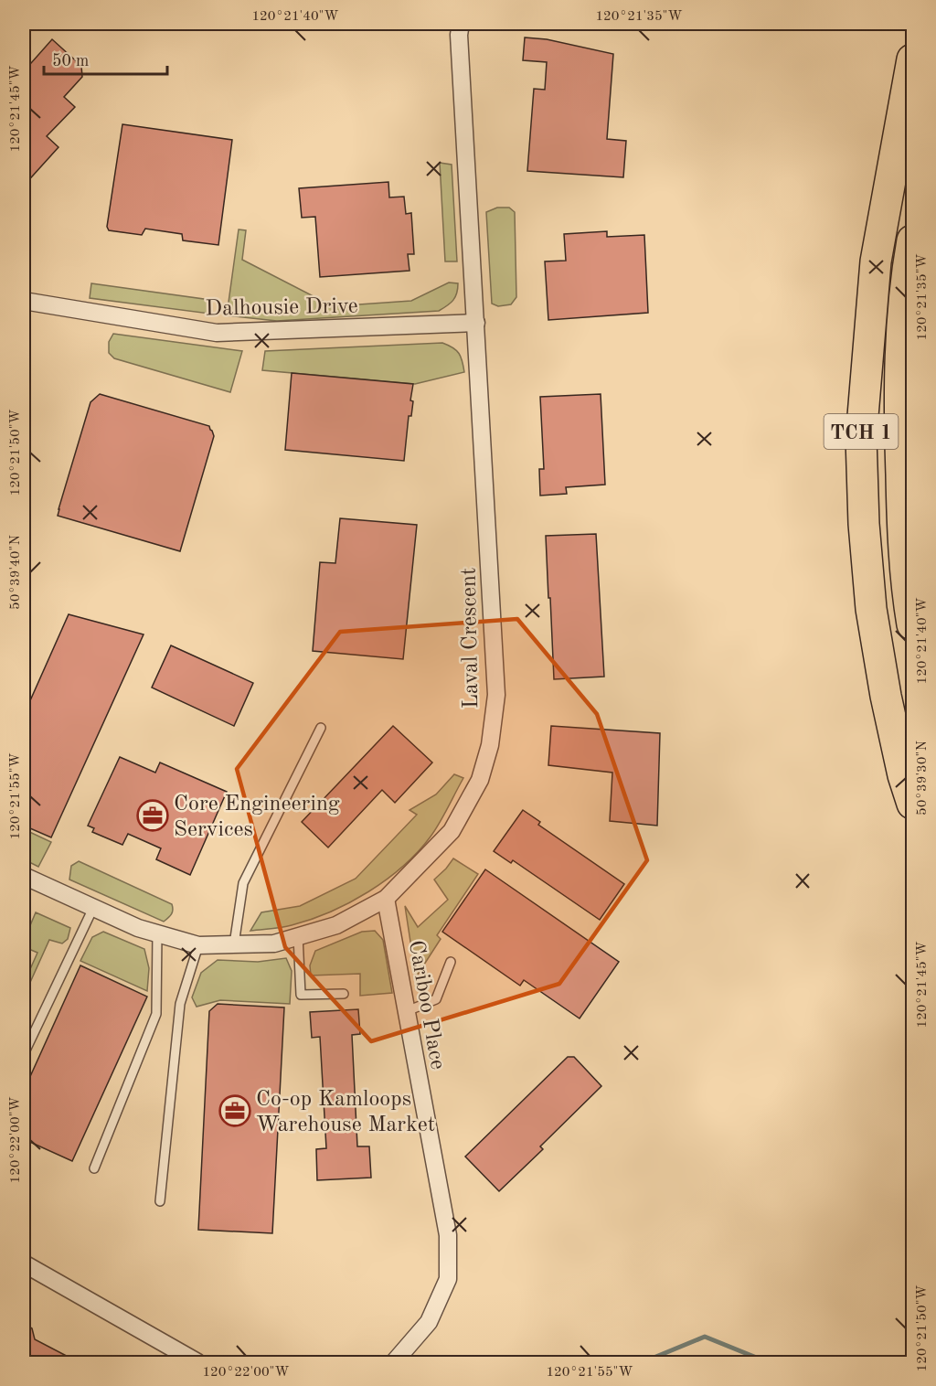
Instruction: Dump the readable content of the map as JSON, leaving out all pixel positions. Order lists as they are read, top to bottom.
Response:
{
  "streets": {
    "highway": ["TCH 1"],
    "street": ["Dalhousie Drive", "Laval Crescent", "Cariboo Place"]
  },
  "crossings": [
    ["Dalhousie Drive", "Laval Crescent"],
    ["Laval Crescent", "Cariboo Place"]
  ],
  "places": {
    "office": ["Core Engineering Services", "Co-op Kamloops Warehouse Market"]
  },
  "scale_bar": "50 m",
  "coordinates": [
    "120°21'40\"W",
    "120°21'35\"W",
    "120°21'45\"W",
    "120°21'50\"W",
    "50°39'40\"N",
    "50°39'30\"N",
    "120°21'55\"W",
    "120°22'00\"W"
  ]
}
